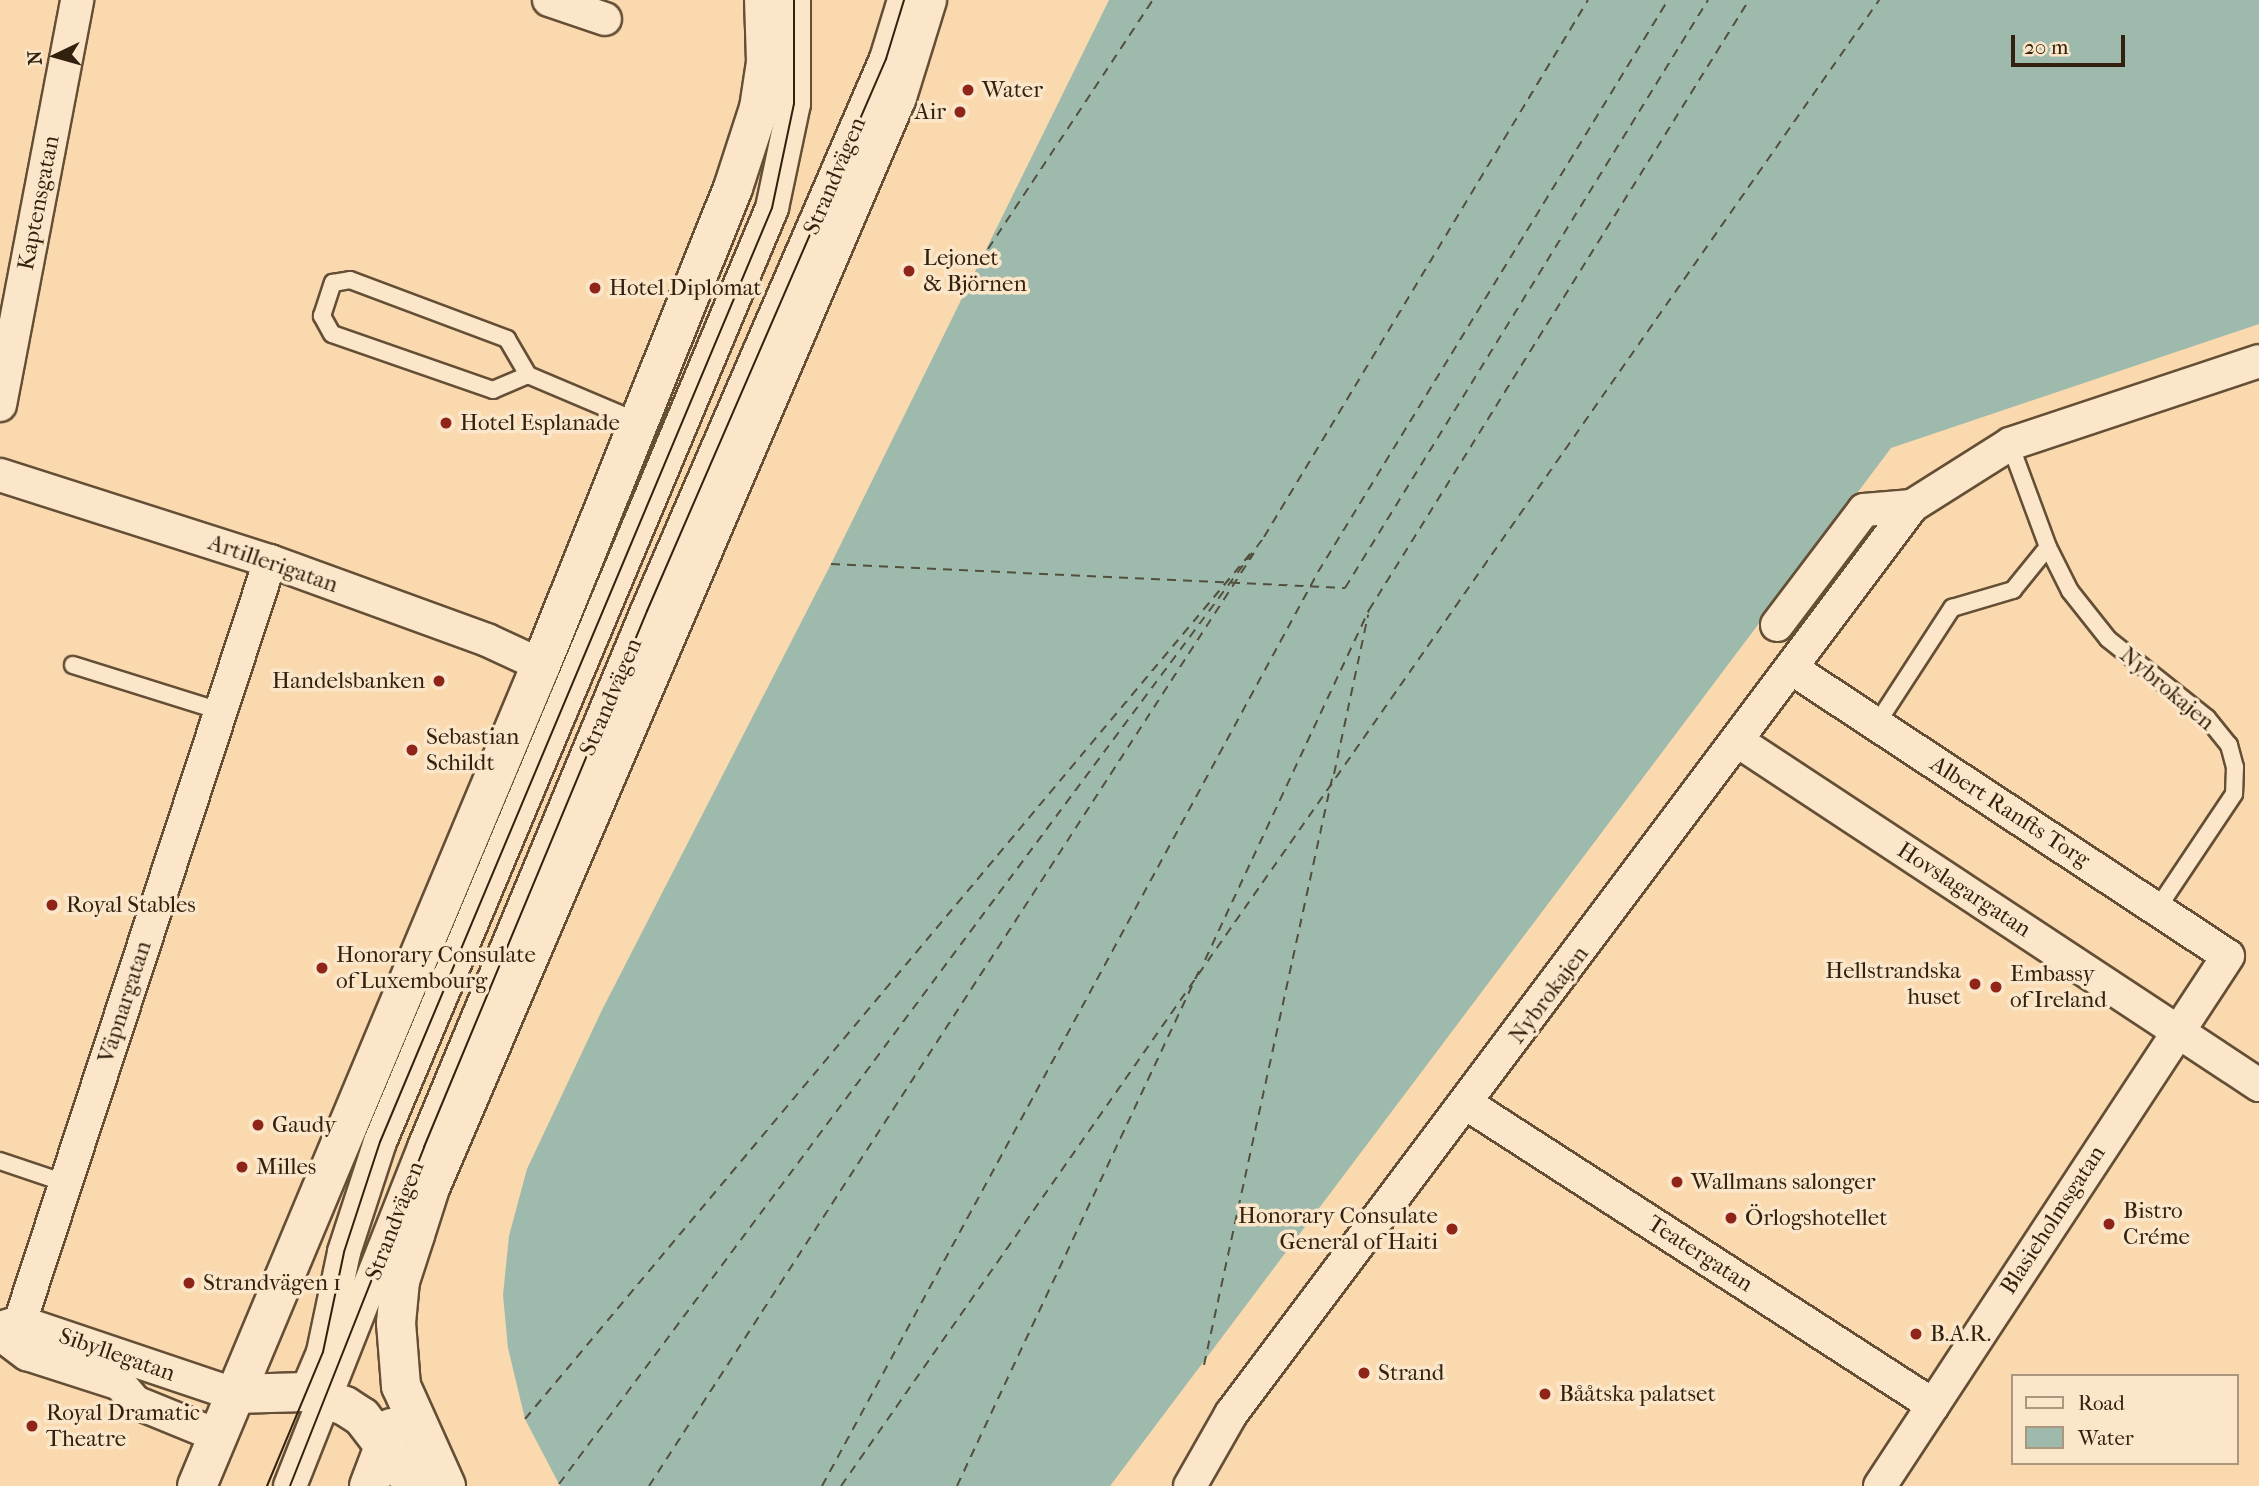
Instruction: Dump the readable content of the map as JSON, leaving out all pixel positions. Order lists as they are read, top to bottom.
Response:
{
  "streets": {
    "street": [
      "Strandvägen",
      "Kaptensgatan",
      "Artillerigatan",
      "Nybrokajen",
      "Albert Ranfts Torg",
      "Hovslagargatan",
      "Väpnargatan",
      "Blasieholmsgatan",
      "Teatergatan",
      "Sibyllegatan"
    ]
  },
  "crossings": [
    ["Artillerigatan", "Väpnargatan"],
    ["Nybrokajen", "Albert Ranfts Torg"],
    ["Nybrokajen", "Hovslagargatan"],
    ["Nybrokajen", "Teatergatan"],
    ["Albert Ranfts Torg", "Blasieholmsgatan"],
    ["Hovslagargatan", "Blasieholmsgatan"],
    ["Väpnargatan", "Sibyllegatan"],
    ["Blasieholmsgatan", "Teatergatan"]
  ],
  "places": [
    "Water",
    "Air",
    "Lejonet & Björnen",
    "Hotel Diplomat",
    "Hotel Esplanade",
    "Handelsbanken",
    "Sebastian Schildt",
    "Royal Stables",
    "Honorary Consulate of Luxembourg",
    "Hellstrandska huset",
    "Embassy of Ireland",
    "Gaudy",
    "Milles",
    "Wallmans salonger",
    "Örlogshotellet",
    "Bistro Créme",
    "Honorary Consulate General of Haiti",
    "Strandvägen 1",
    "B.A.R.",
    "Strand",
    "Bååtska palatset",
    "Royal Dramatic Theatre"
  ],
  "legend": ["Road", "Water"],
  "scale_bar": "20 m",
  "north": "left"
}
